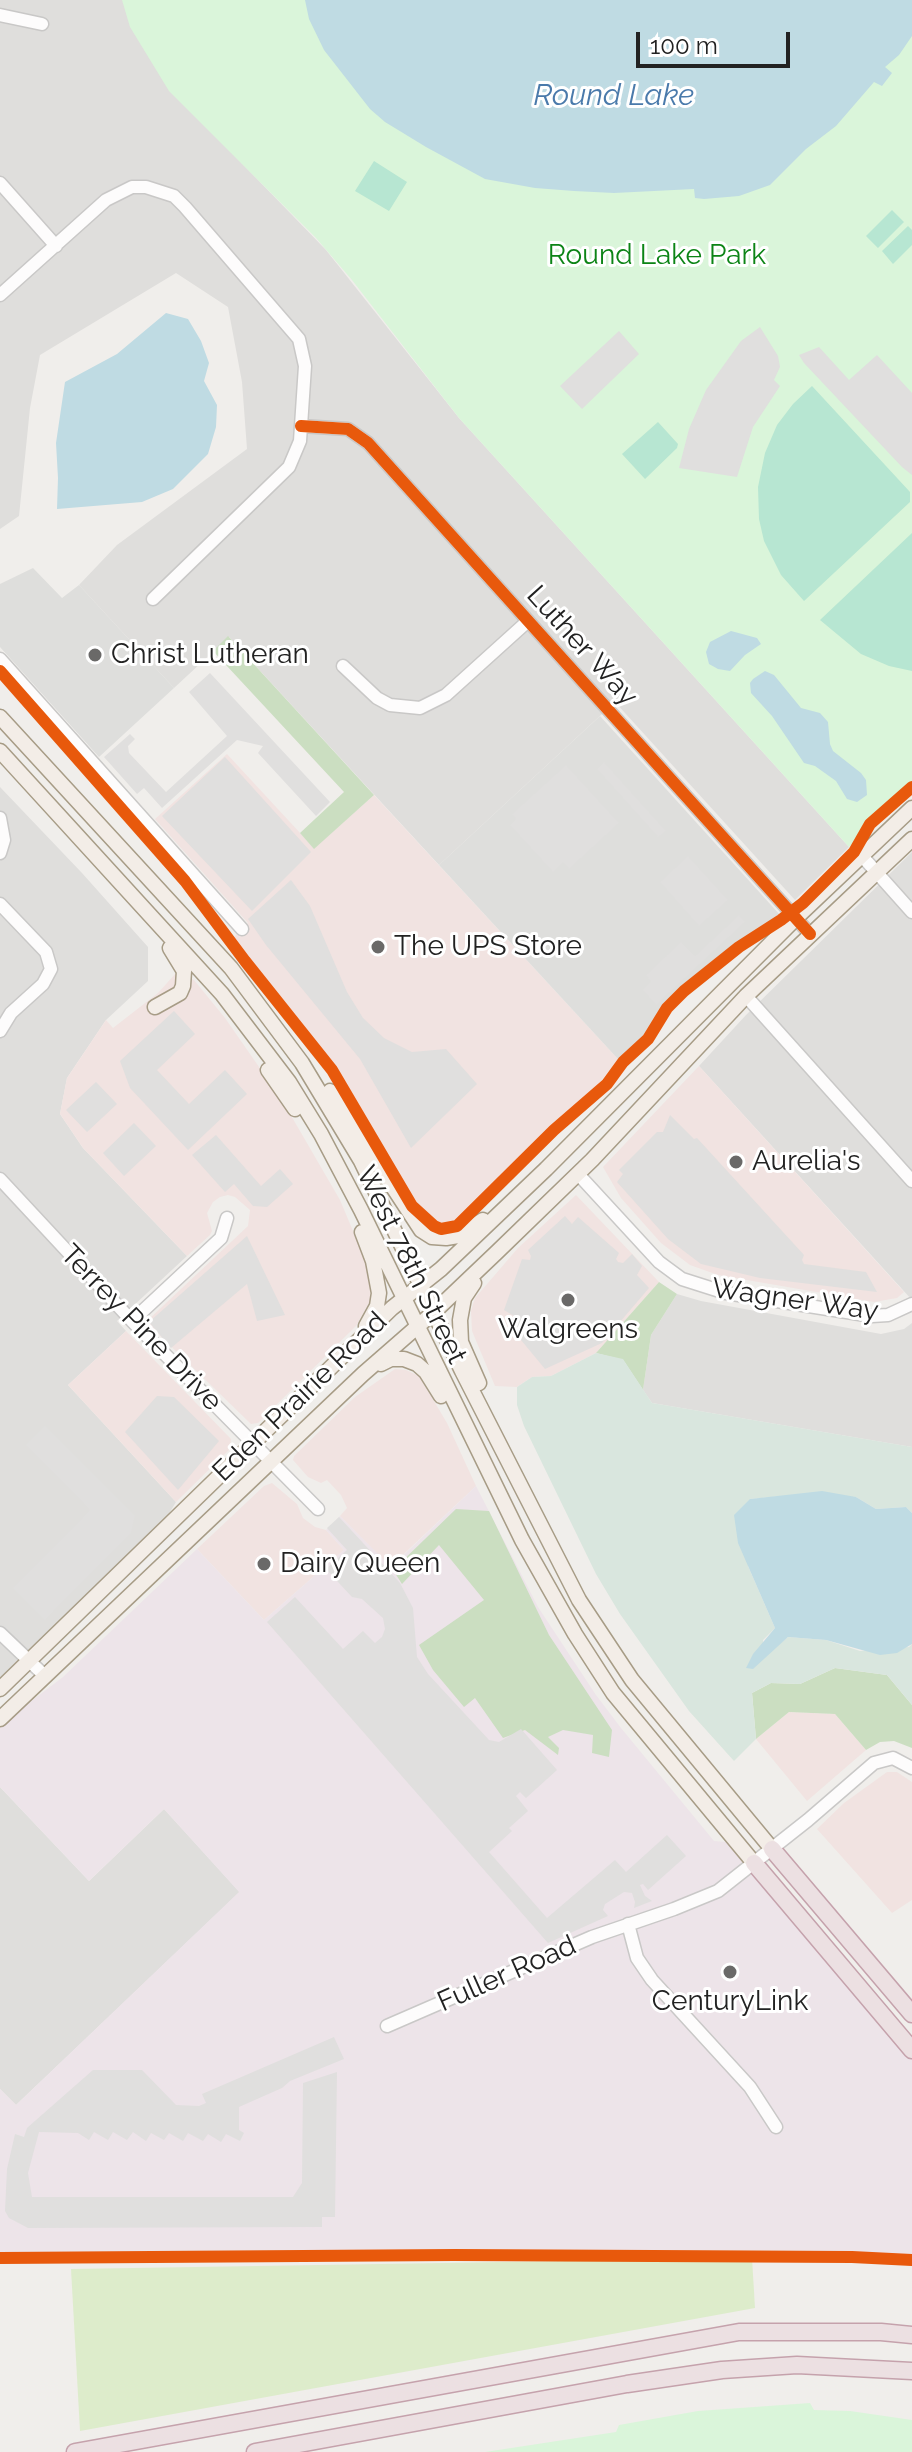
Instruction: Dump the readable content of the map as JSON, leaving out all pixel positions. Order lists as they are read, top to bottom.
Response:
{
  "streets": {
    "main road": ["West 78th Street", "Eden Prairie Road"],
    "street": [
      "Luther Way",
      "Wagner Way",
      "Terrey Pine Drive",
      "Fuller Road"
    ]
  },
  "crossings": [
    ["Luther Way", "Eden Prairie Road"],
    ["West 78th Street", "Eden Prairie Road"],
    ["West 78th Street", "Fuller Road"],
    ["Wagner Way", "Eden Prairie Road"],
    ["Terrey Pine Drive", "Eden Prairie Road"]
  ],
  "water": ["Round Lake"],
  "parks": ["Round Lake Park"],
  "places": [
    "Christ Lutheran",
    "The UPS Store",
    "Aurelia's",
    "Walgreens",
    "Dairy Queen",
    "CenturyLink"
  ],
  "scale_bar": "100 m"
}
